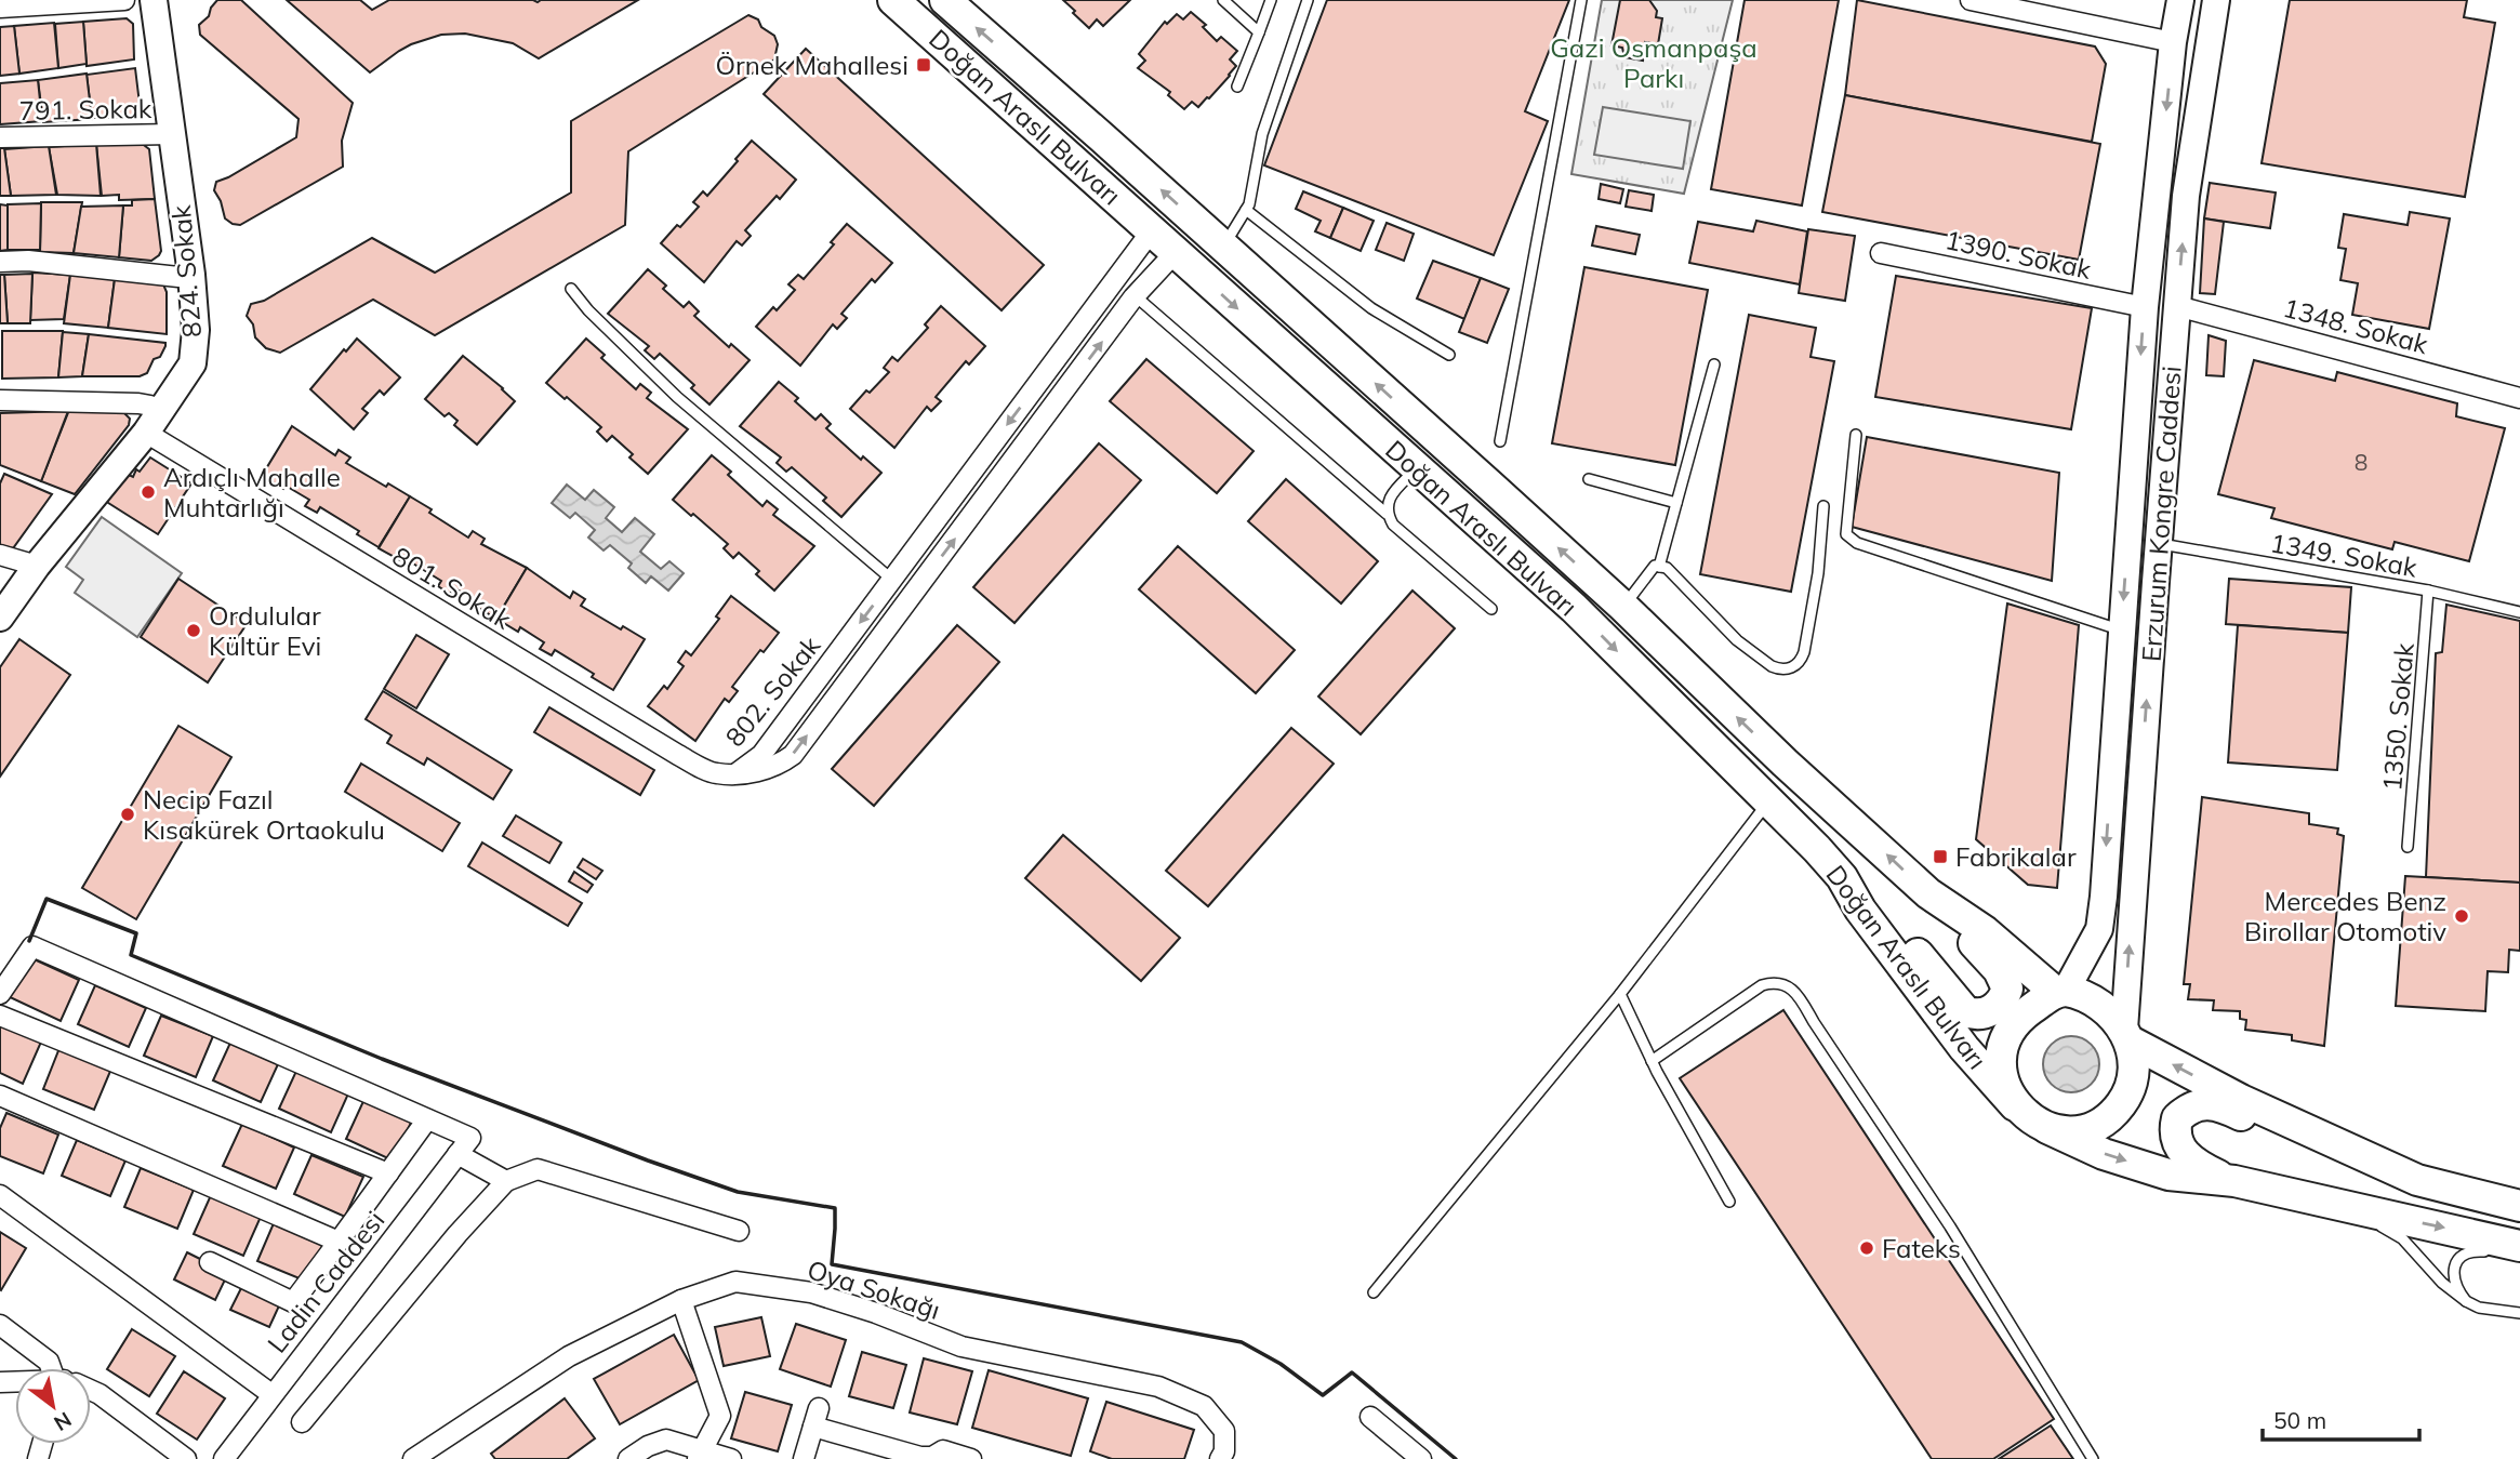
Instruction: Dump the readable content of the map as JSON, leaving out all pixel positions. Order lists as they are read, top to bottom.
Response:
{
  "streets": {
    "main road": ["Doğan Araslı Bulvarı", "824. Sokak", "Erzurum Kongre Caddesi"],
    "street": [
      "791. Sokak",
      "1390. Sokak",
      "1348. Sokak",
      "801. Sokak",
      "802. Sokak",
      "Ladin Caddesi",
      "Oya Sokağı"
    ],
    "lane": ["1349. Sokak", "1350. Sokak"]
  },
  "crossings": [
    ["791. Sokak", "824. Sokak"],
    ["Doğan Araslı Bulvarı", "Erzurum Kongre Caddesi"],
    ["Doğan Araslı Bulvarı", "802. Sokak"],
    ["1390. Sokak", "Erzurum Kongre Caddesi"],
    ["824. Sokak", "801. Sokak"],
    ["1348. Sokak", "Erzurum Kongre Caddesi"],
    ["Erzurum Kongre Caddesi", "1349. Sokak"],
    ["1349. Sokak", "1350. Sokak"],
    ["801. Sokak", "802. Sokak"]
  ],
  "parks": ["Gazi Osmanpaşa Parkı"],
  "places": {
    "transit": ["Örnek Mahallesi", "Fabrikalar"],
    "other": [
      "Ardıçlı Mahalle Muhtarlığı",
      "Ordulular Kültür Evi",
      "Necip Fazıl Kısakürek Ortaokulu",
      "Mercedes Benz Birollar Otomotiv",
      "Fateks"
    ]
  },
  "house_numbers": ["8"],
  "scale_bar": "50 m",
  "north": "bottom right"
}
